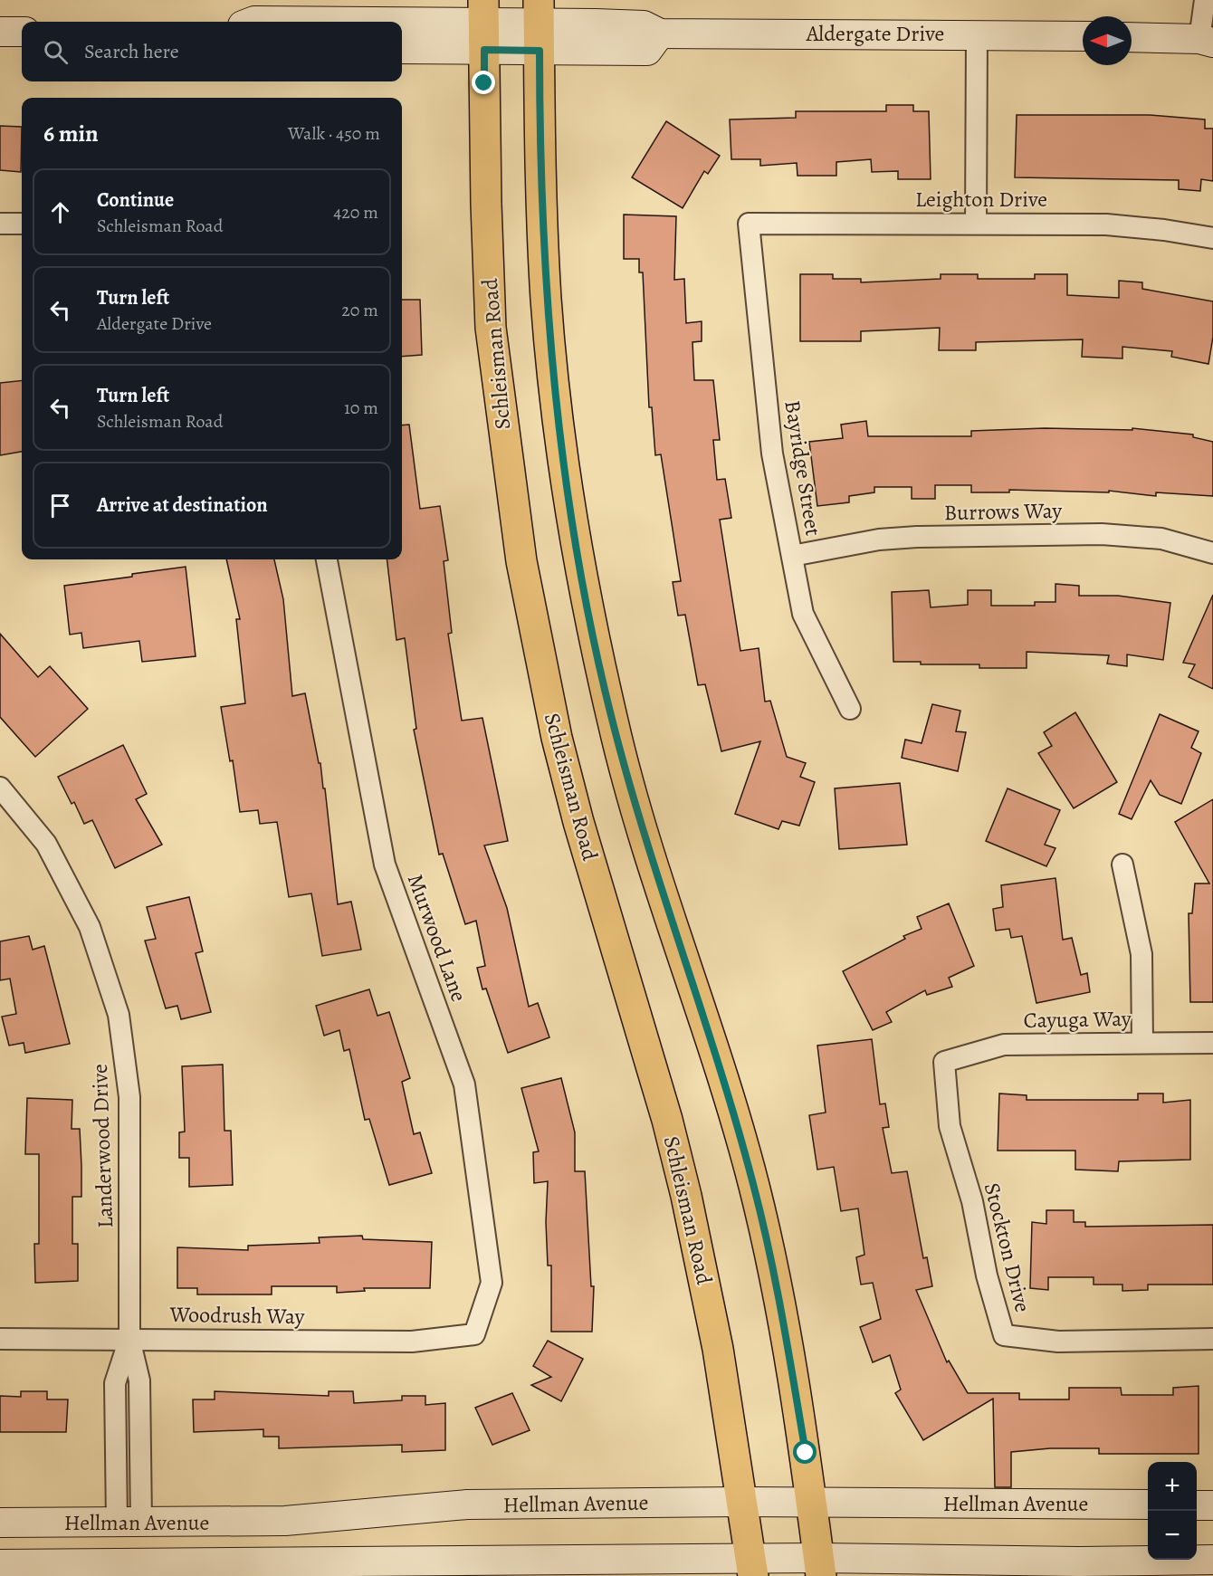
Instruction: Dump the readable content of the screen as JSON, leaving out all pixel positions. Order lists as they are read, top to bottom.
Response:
{
  "streets": {
    "main road": ["Aldergate Drive", "Schleisman Road", "Hellman Avenue"],
    "street": [
      "Leighton Drive",
      "Bayridge Street",
      "Burrows Way",
      "Murwood Lane",
      "Cayuga Way",
      "Landerwood Drive",
      "Stockton Drive",
      "Woodrush Way"
    ]
  },
  "crossings": [
    ["Aldergate Drive", "Schleisman Road"],
    ["Leighton Drive", "Bayridge Street"],
    ["Schleisman Road", "Hellman Avenue"],
    ["Bayridge Street", "Burrows Way"],
    ["Murwood Lane", "Woodrush Way"],
    ["Cayuga Way", "Stockton Drive"],
    ["Landerwood Drive", "Woodrush Way"],
    ["Landerwood Drive", "Hellman Avenue"]
  ],
  "north": "left",
  "page": {
    "search": "Search here",
    "heading": ["6 min", "Walk · 450 m"],
    "list": [
      ["Continue", "Schleisman Road", "420 m"],
      ["Turn left", "Aldergate Drive", "20 m"],
      ["Turn left", "Schleisman Road", "10 m"],
      "Arrive at destination"
    ],
    "map_buttons": ["+", "−"]
  }
}
